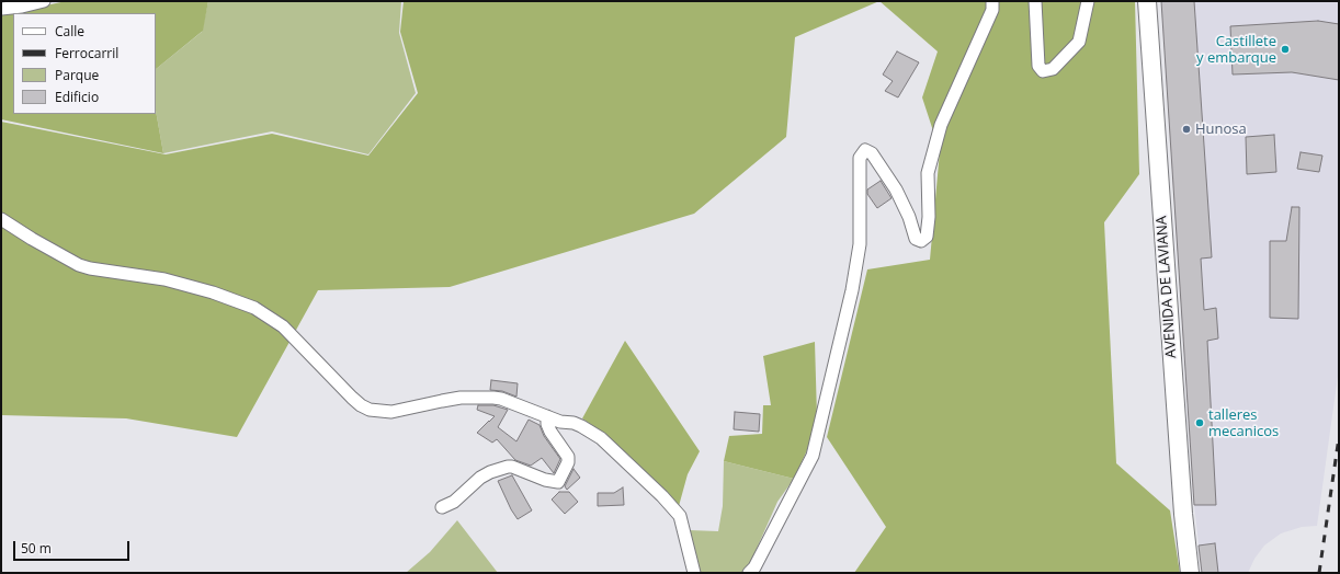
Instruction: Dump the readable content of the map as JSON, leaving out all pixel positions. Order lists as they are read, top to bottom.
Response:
{
  "streets": {
    "street": ["AVENIDA DE LAVIANA"]
  },
  "places": ["Castillete y embarque", "Hunosa", "talleres mecanicos"],
  "legend": [
    "Calle",
    "Ferrocarril",
    "Parque",
    "Edificio"
  ],
  "scale_bar": "50 m"
}
